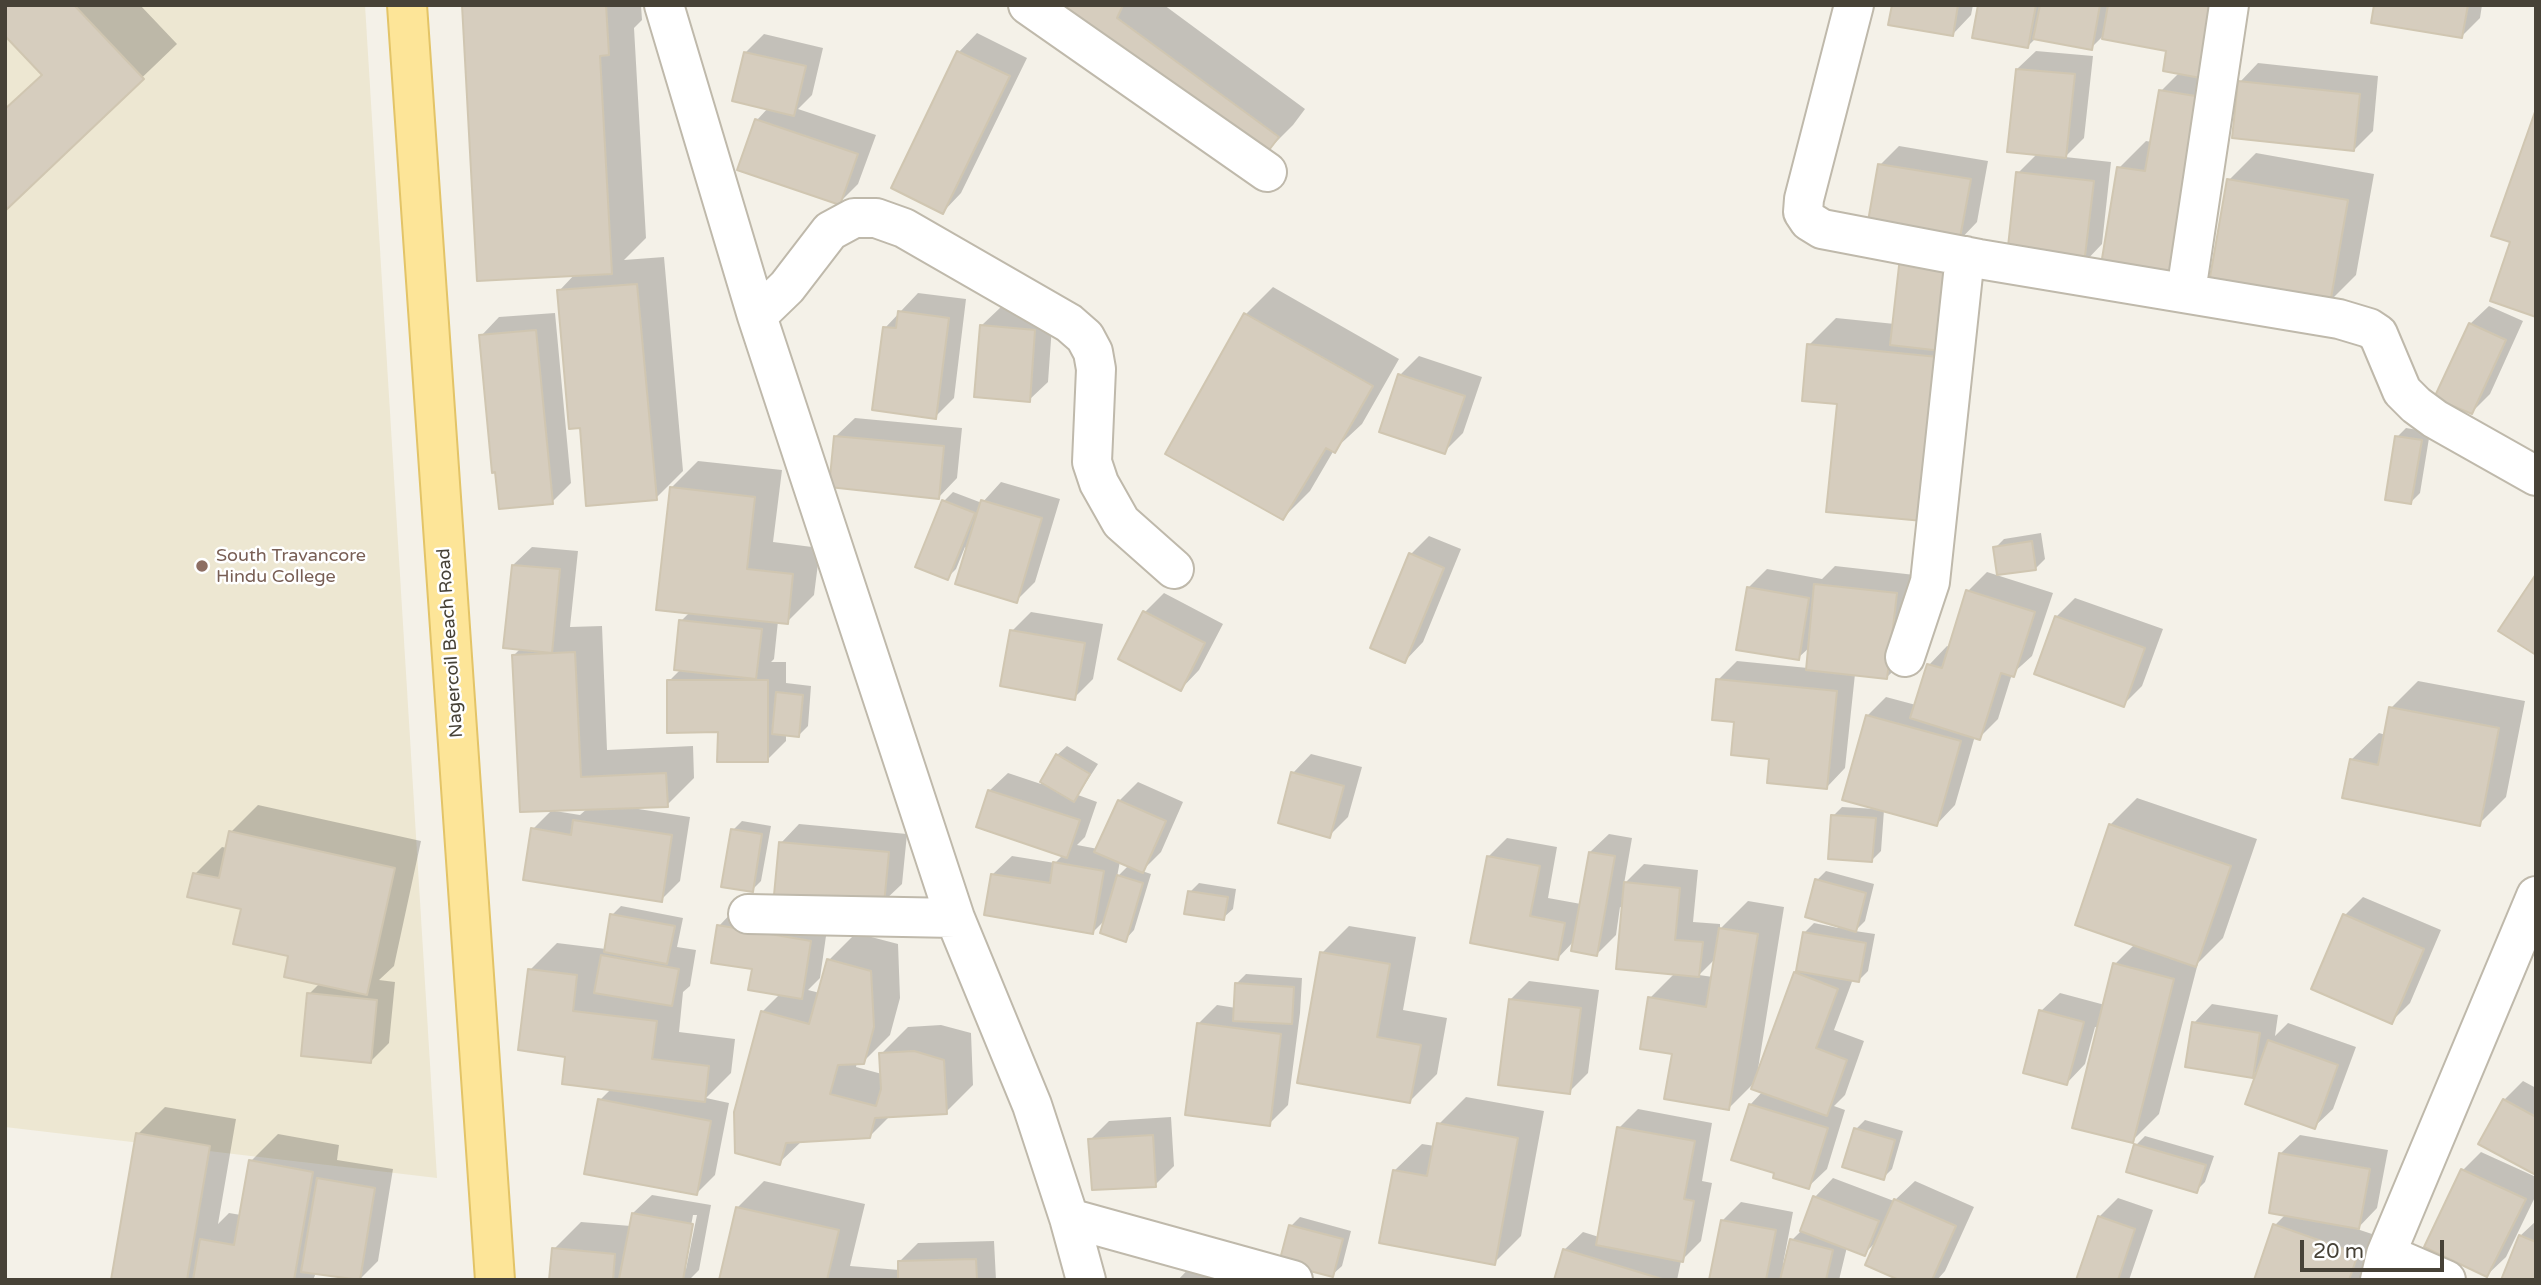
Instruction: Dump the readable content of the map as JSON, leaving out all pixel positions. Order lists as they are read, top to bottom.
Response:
{
  "streets": {
    "main road": ["Nagercoil Beach Road"]
  },
  "places": ["South Travancore Hindu College"],
  "scale_bar": "20 m"
}
